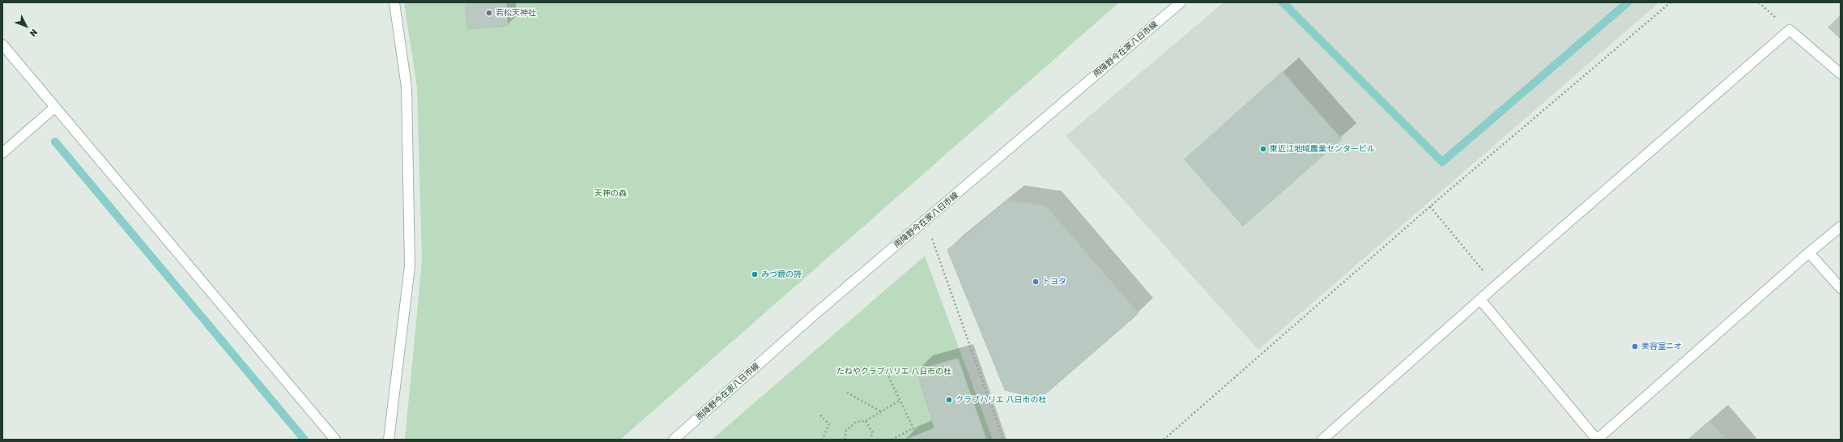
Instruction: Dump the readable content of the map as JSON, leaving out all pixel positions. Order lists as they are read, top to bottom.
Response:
{
  "streets": {
    "street": ["雨降野今在家八日市線"]
  },
  "parks": ["天神の森", "たねやクラブハリエ 八日市の杜"],
  "places": [
    "若松天神社",
    "東近江地域農業センタービル",
    "みづ鏡の詩",
    "トヨタ",
    "美容室ニオ",
    "クラブハリエ 八日市の杜"
  ],
  "north": "bottom right"
}
